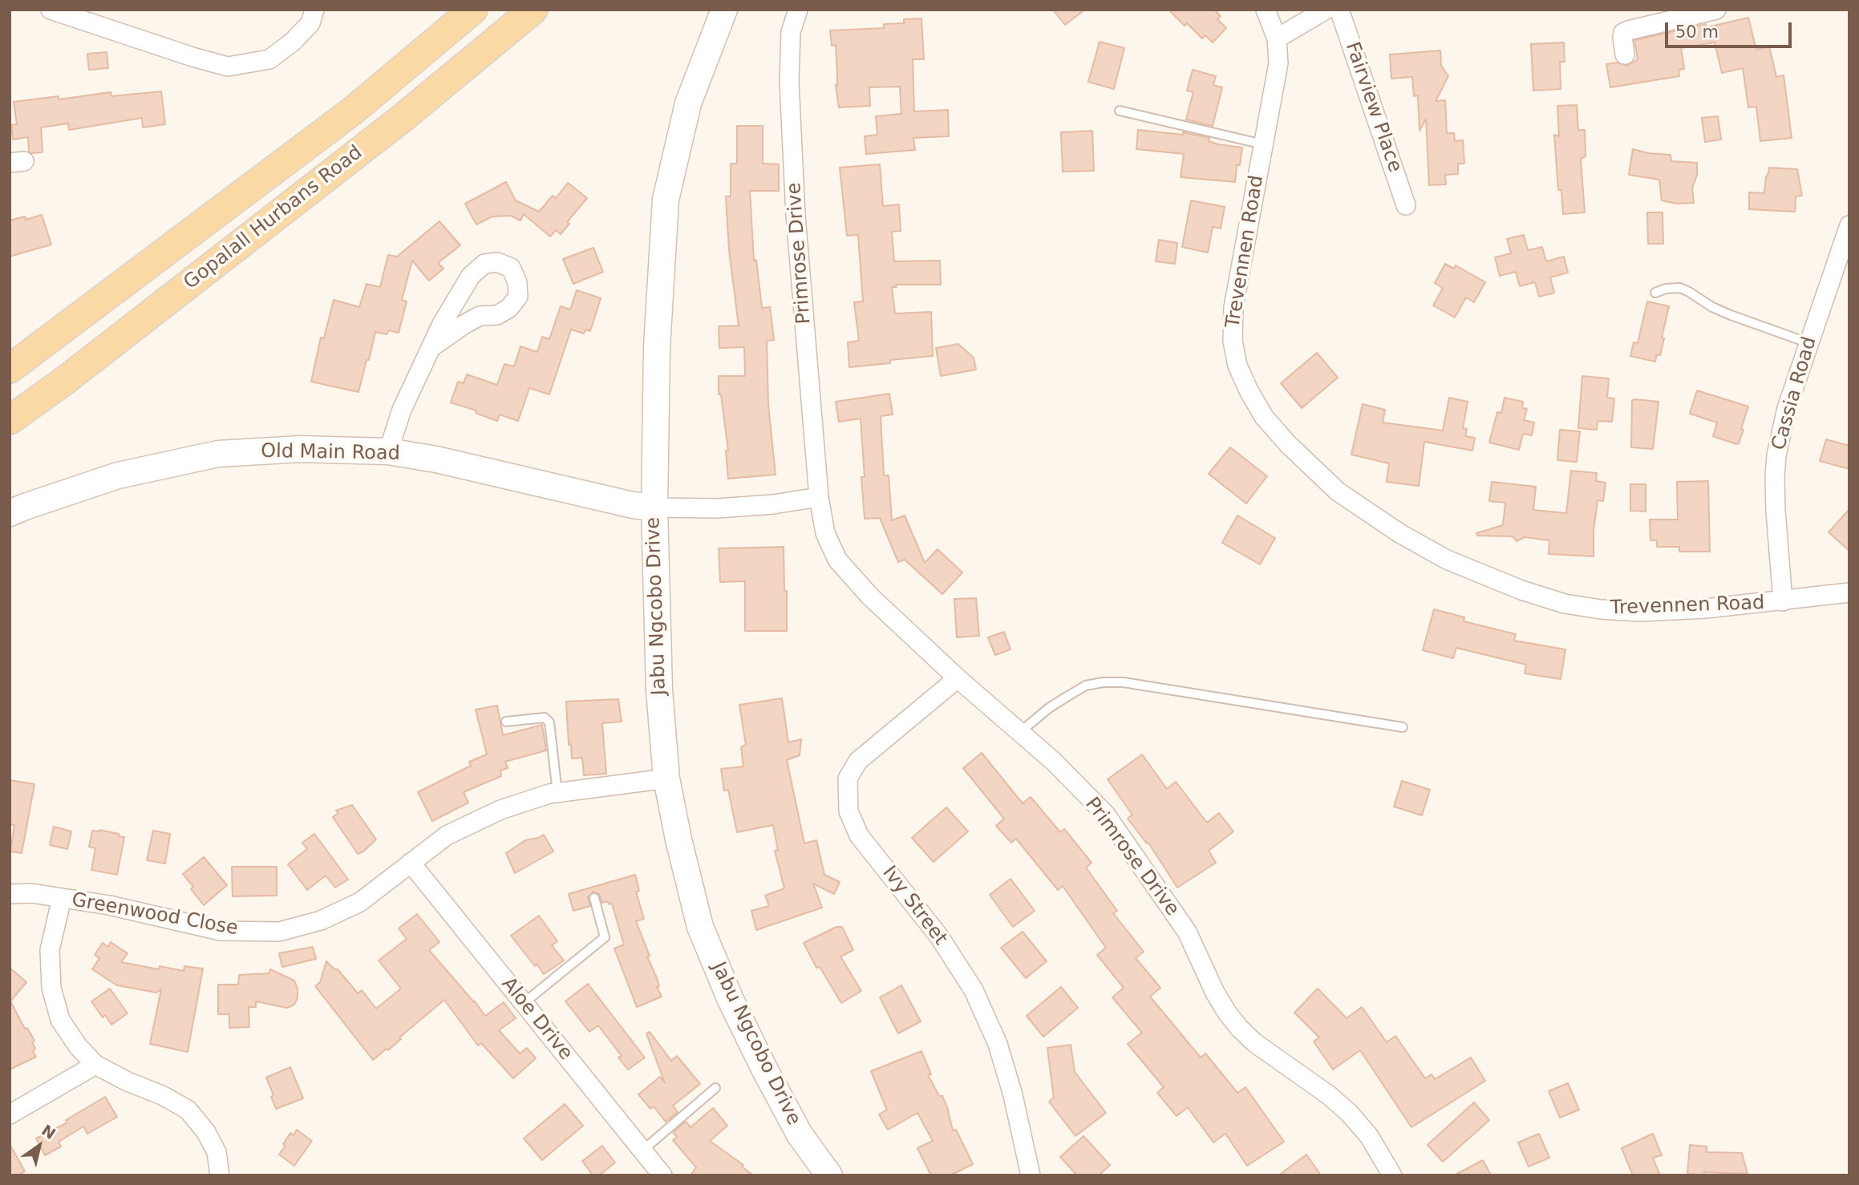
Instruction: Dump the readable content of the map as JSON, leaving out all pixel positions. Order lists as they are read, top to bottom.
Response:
{
  "streets": {
    "main road": ["Gopalall Hurbans Road", "Old Main Road", "Jabu Ngcobo Drive"],
    "street": [
      "Fairview Place",
      "Trevennen Road",
      "Primrose Drive",
      "Cassia Road",
      "Ivy Street",
      "Greenwood Close",
      "Aloe Drive"
    ]
  },
  "crossings": [
    ["Trevennen Road", "Cassia Road"],
    ["Primrose Drive", "Ivy Street"],
    ["Old Main Road", "Jabu Ngcobo Drive"],
    ["Jabu Ngcobo Drive", "Greenwood Close"],
    ["Greenwood Close", "Aloe Drive"]
  ],
  "scale_bar": "50 m",
  "north": "top right"
}
